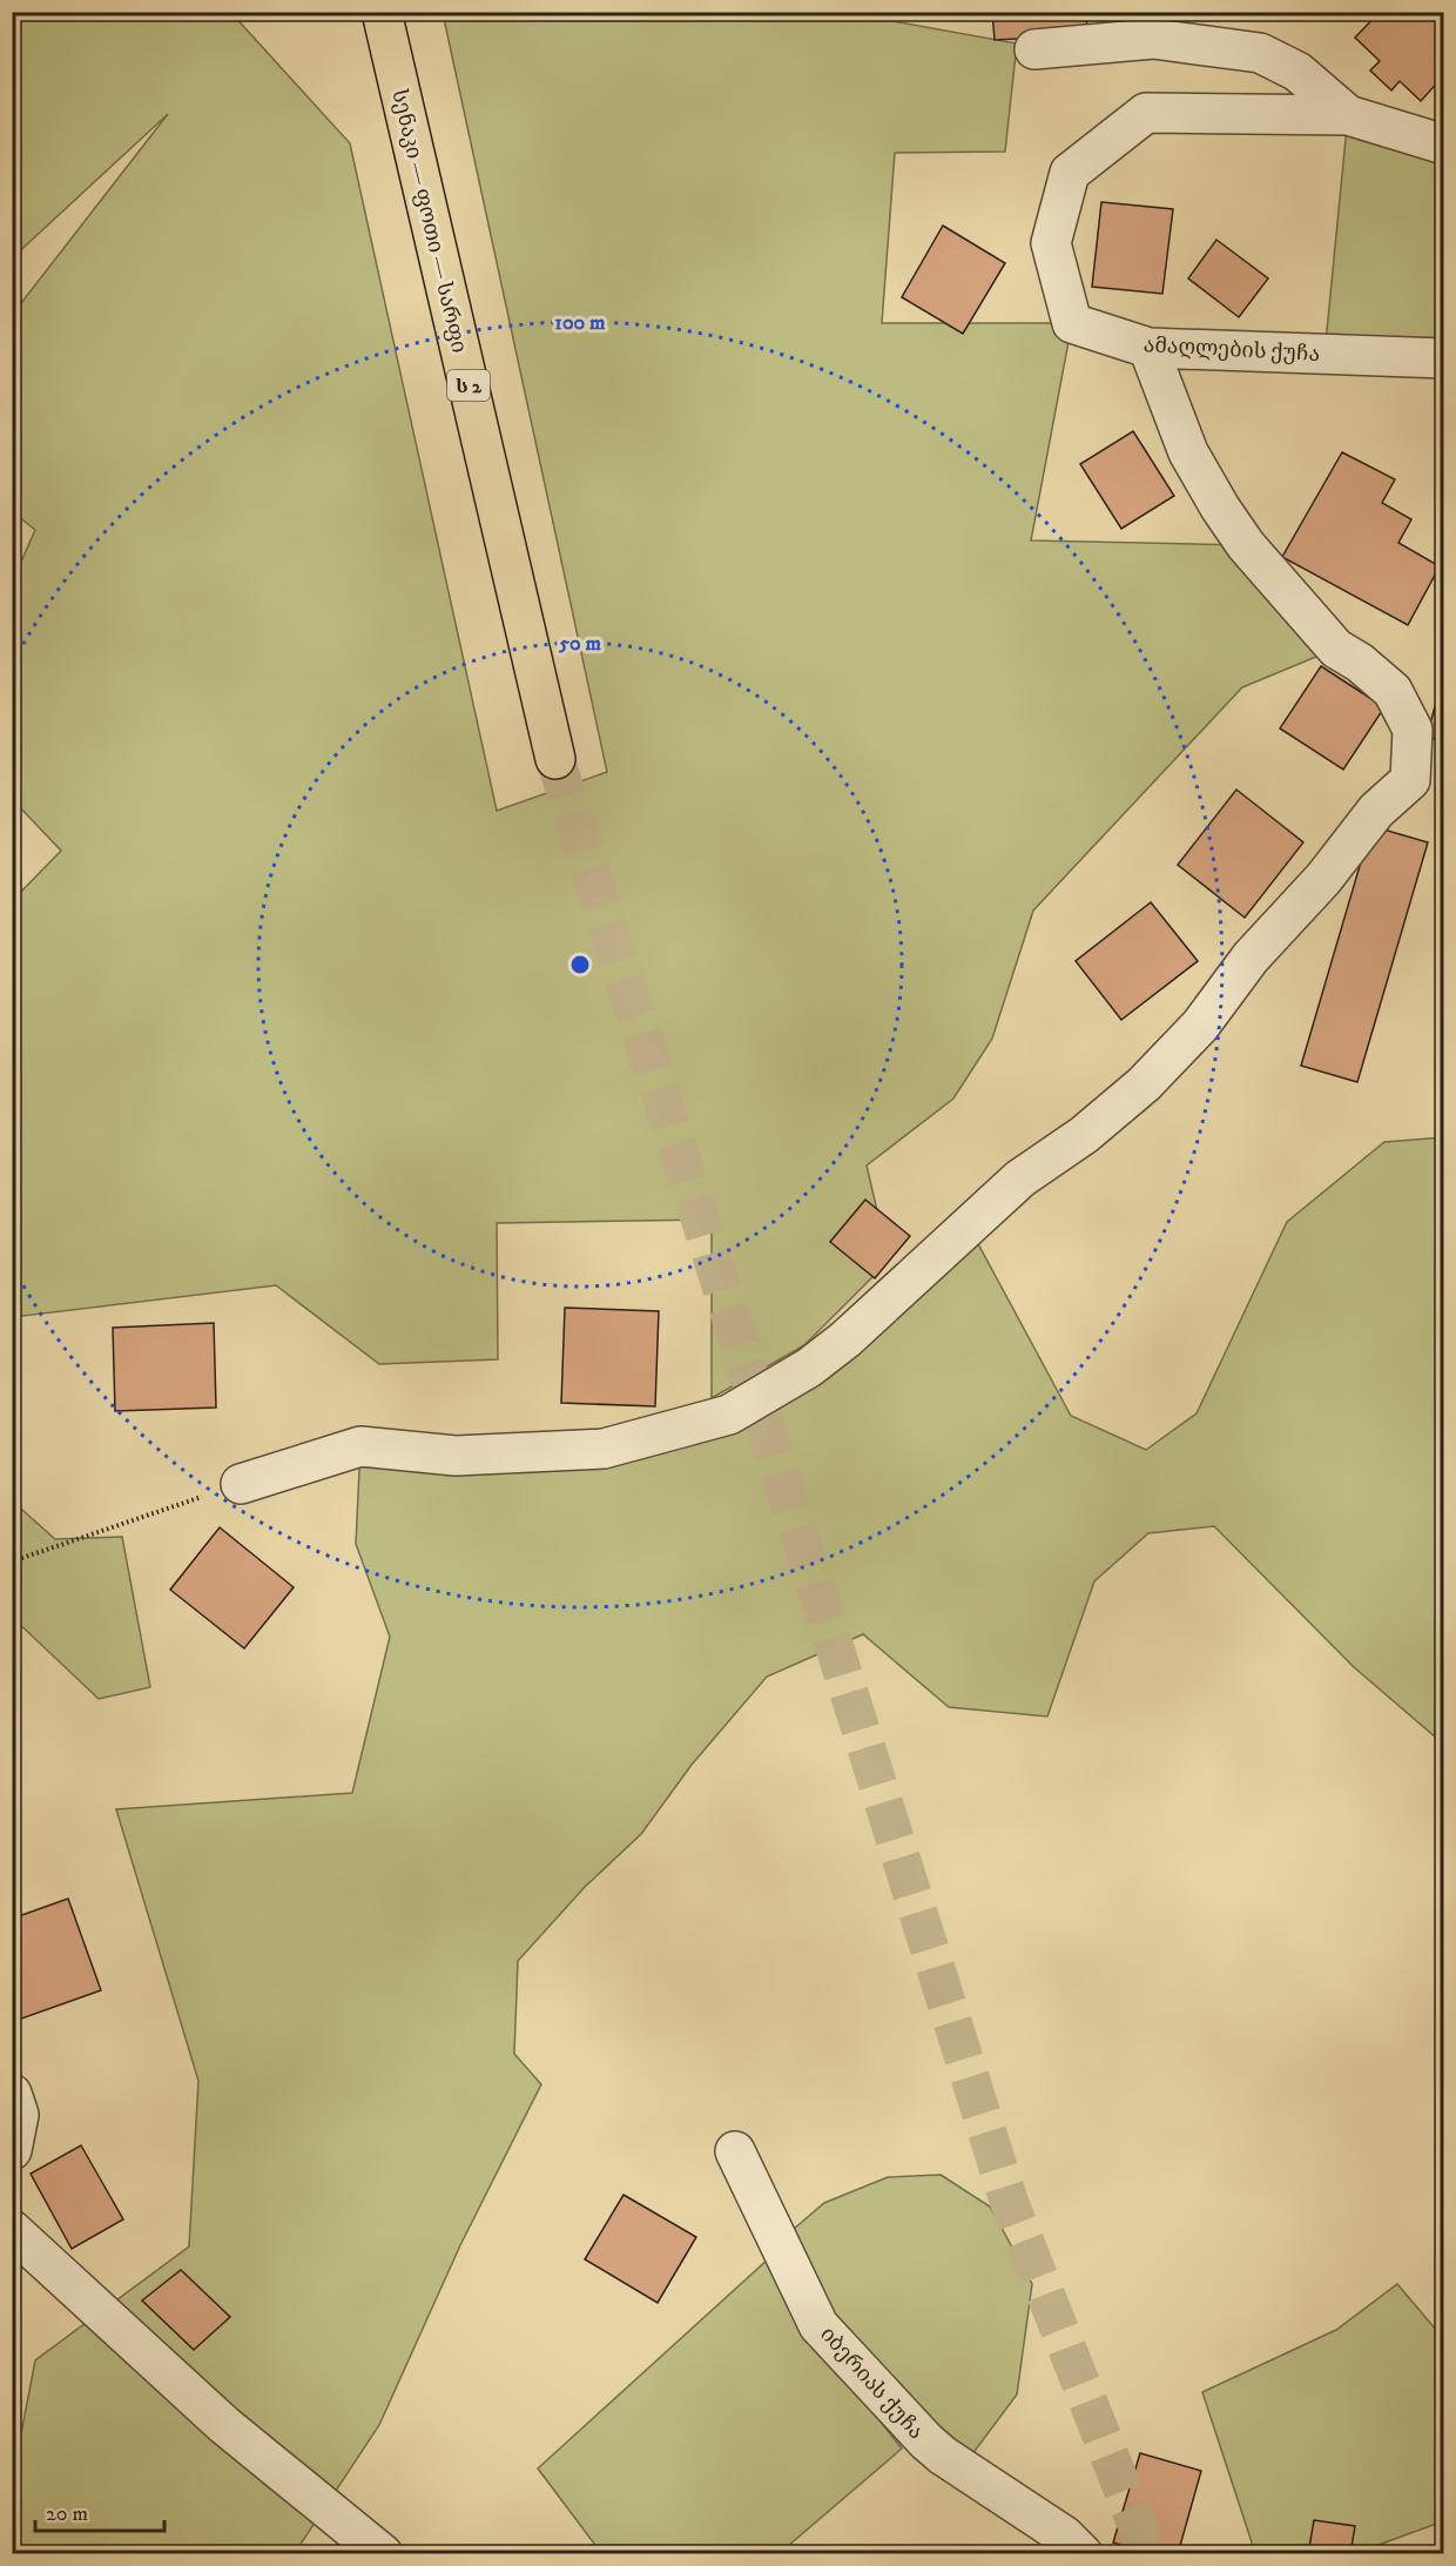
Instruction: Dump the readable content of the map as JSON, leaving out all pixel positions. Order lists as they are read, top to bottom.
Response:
{
  "streets": {
    "highway": ["სენაკი — ფოთი — სარფი", "ს 2"],
    "street": ["ამაღლების ქუჩა", "იბერიას ქუჩა"]
  },
  "scale_bar": "20 m",
  "rings": ["100 m", "50 m"]
}
